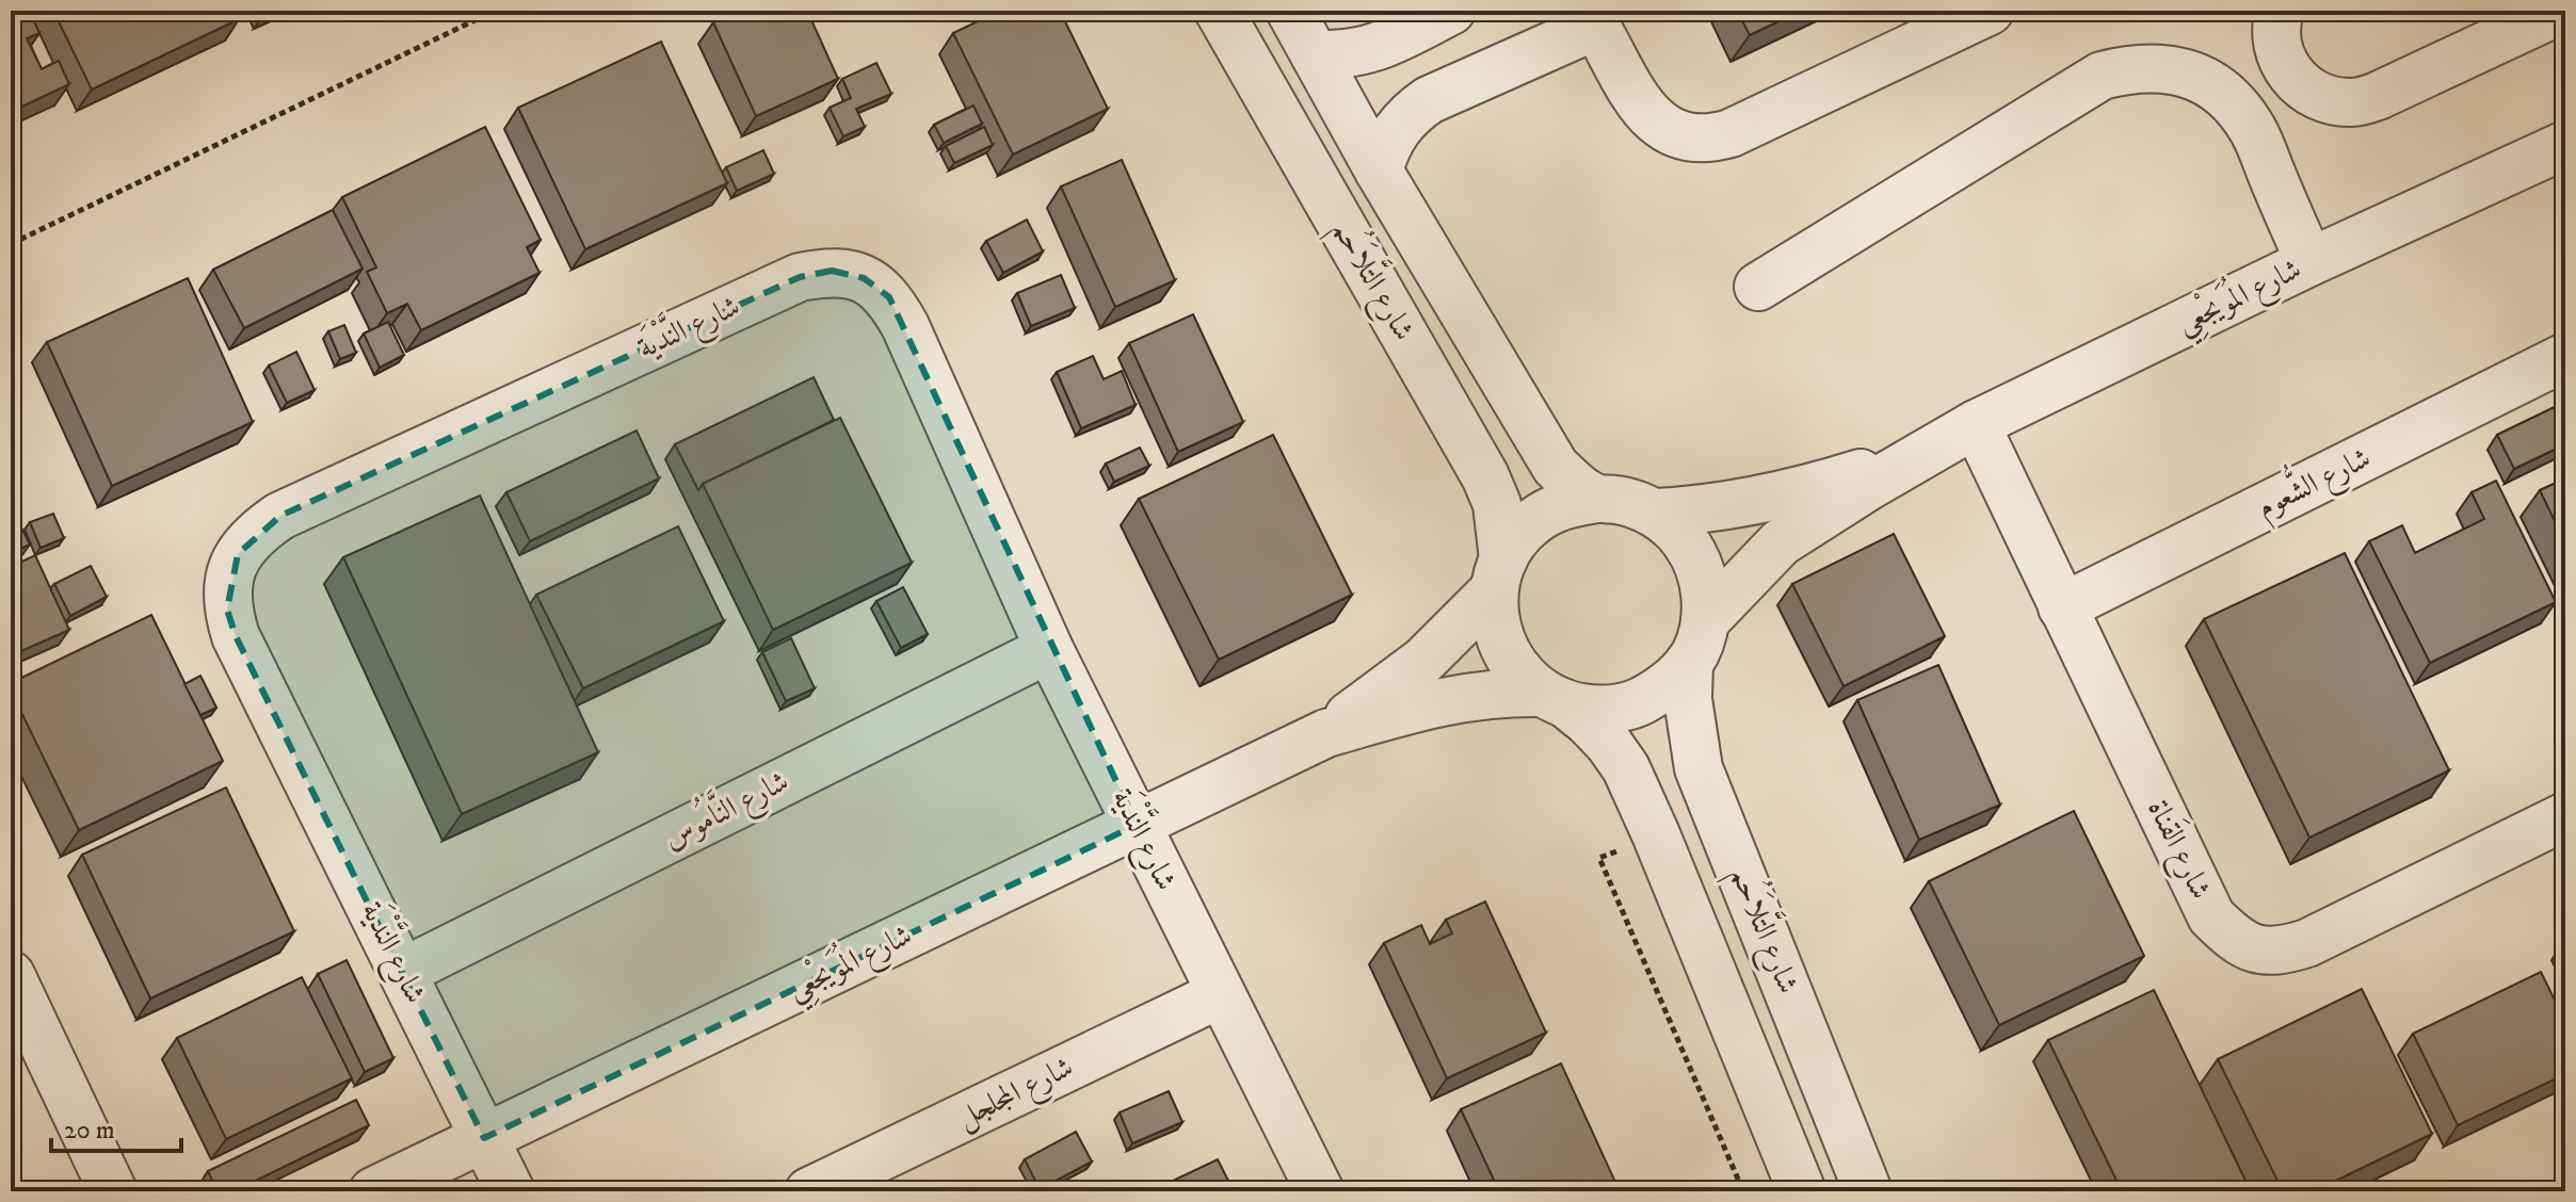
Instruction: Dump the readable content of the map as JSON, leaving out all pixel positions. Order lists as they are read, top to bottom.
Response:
{
  "streets": {
    "street": [
      "شارع التَّلاَحُم",
      "شارع المُوَيجْعِي",
      "شارع النَّدْيَة",
      "شارع الشُّعوم",
      "شارع النَّامُوس",
      "شارع القَناة",
      "شارع المجلجل"
    ]
  },
  "crossings": [
    ["شارع التَّلاَحُم", "شارع المُوَيجْعِي"],
    ["شارع المُوَيجْعِي", "شارع النَّدْيَة"],
    ["شارع المُوَيجْعِي", "شارع القَناة"],
    ["شارع النَّدْيَة", "شارع النَّامُوس"],
    ["شارع النَّدْيَة", "شارع المجلجل"],
    ["شارع الشُّعوم", "شارع القَناة"]
  ],
  "scale_bar": "20 m"
}
